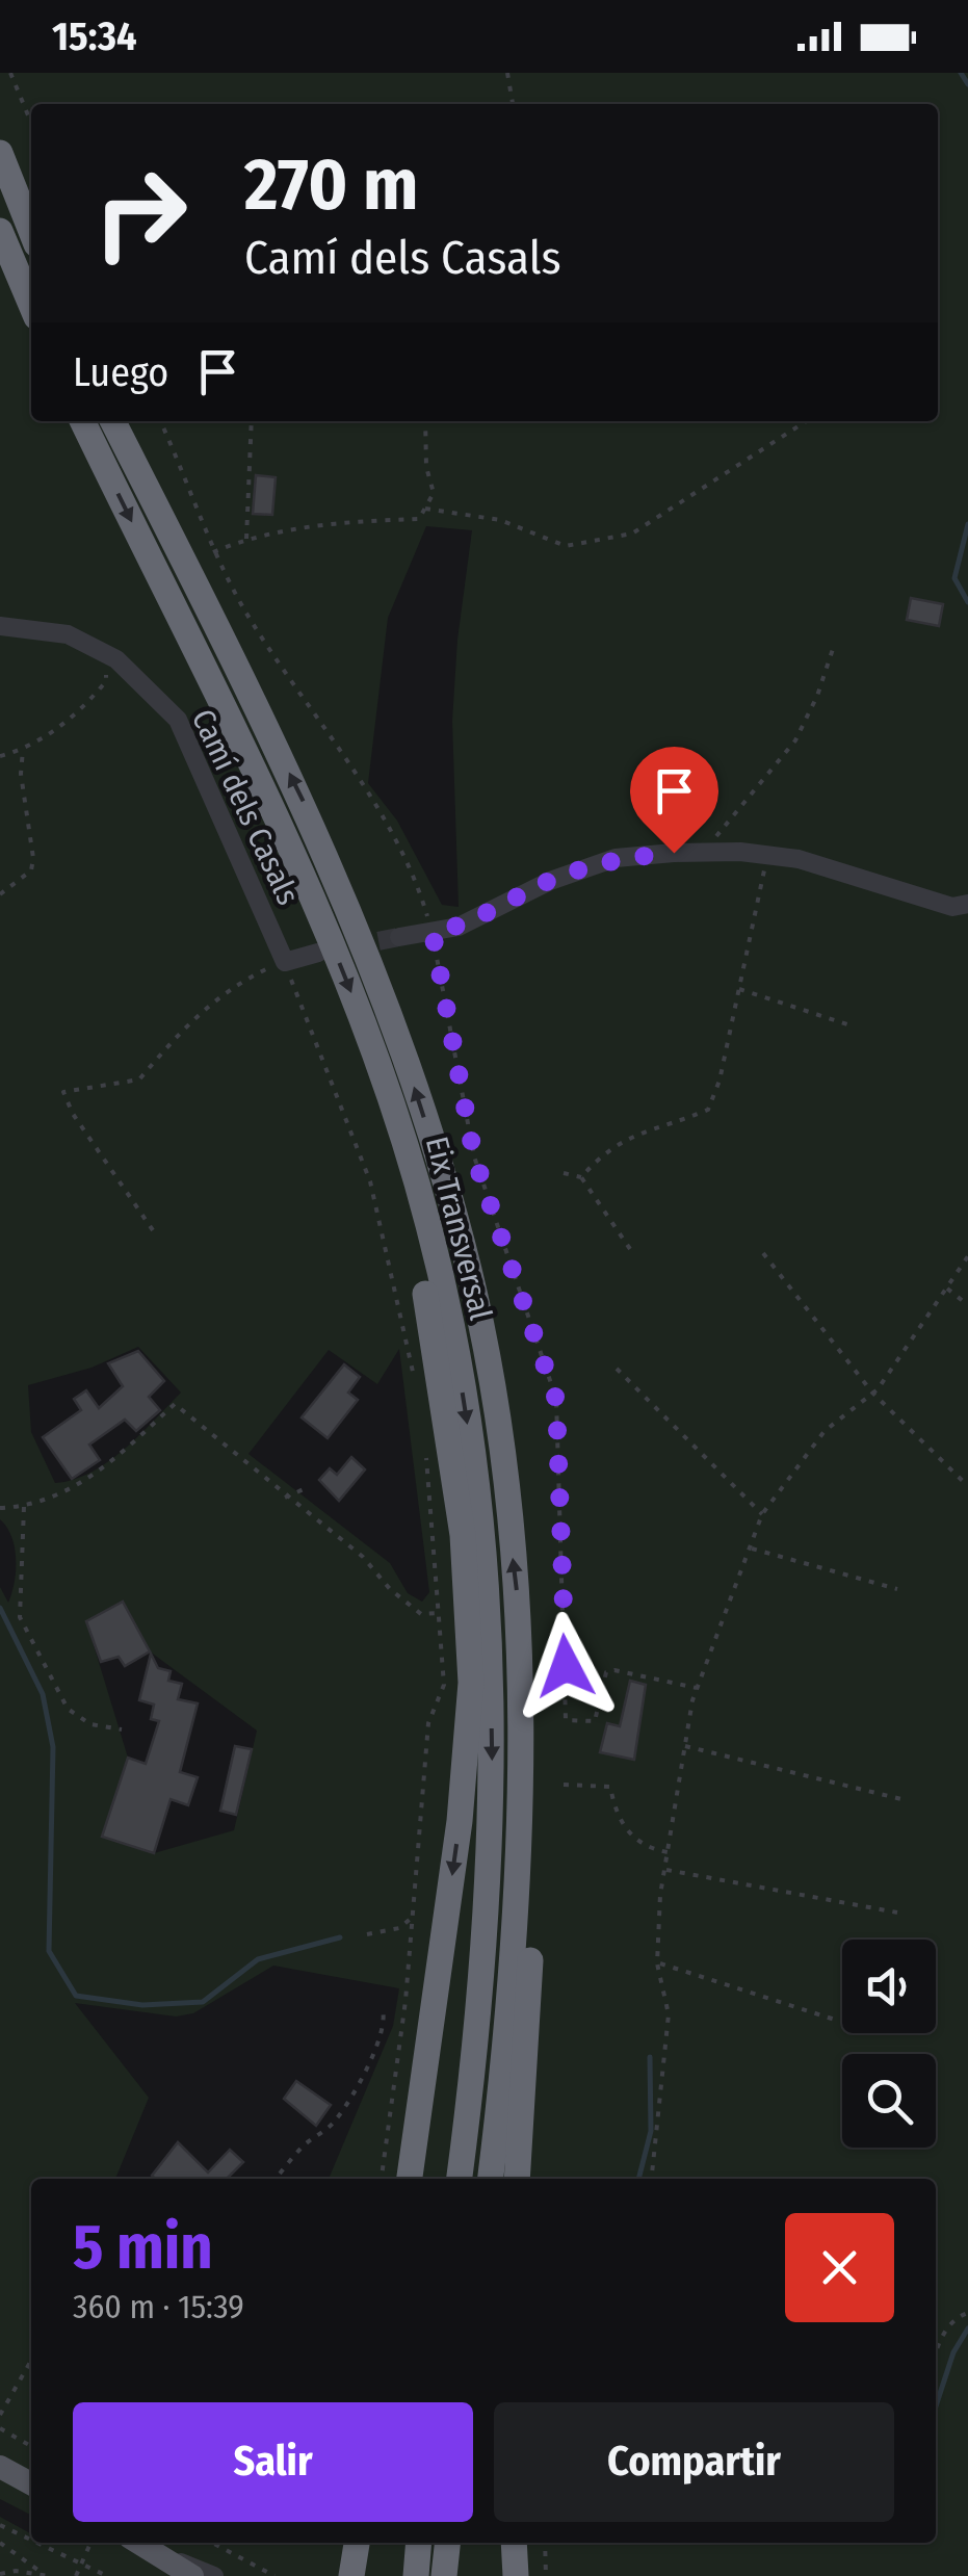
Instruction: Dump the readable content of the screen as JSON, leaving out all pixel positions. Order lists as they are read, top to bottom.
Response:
{
  "streets": {
    "highway": ["Eix Transversal"],
    "street": ["Camí dels Casals"]
  },
  "page": {
    "status": "15:34",
    "turn": ["270 m", "Camí dels Casals"],
    "then": "Luego",
    "heading": ["5 min", "360 m · 15:39"],
    "buttons": ["Salir", "Compartir"]
  }
}
